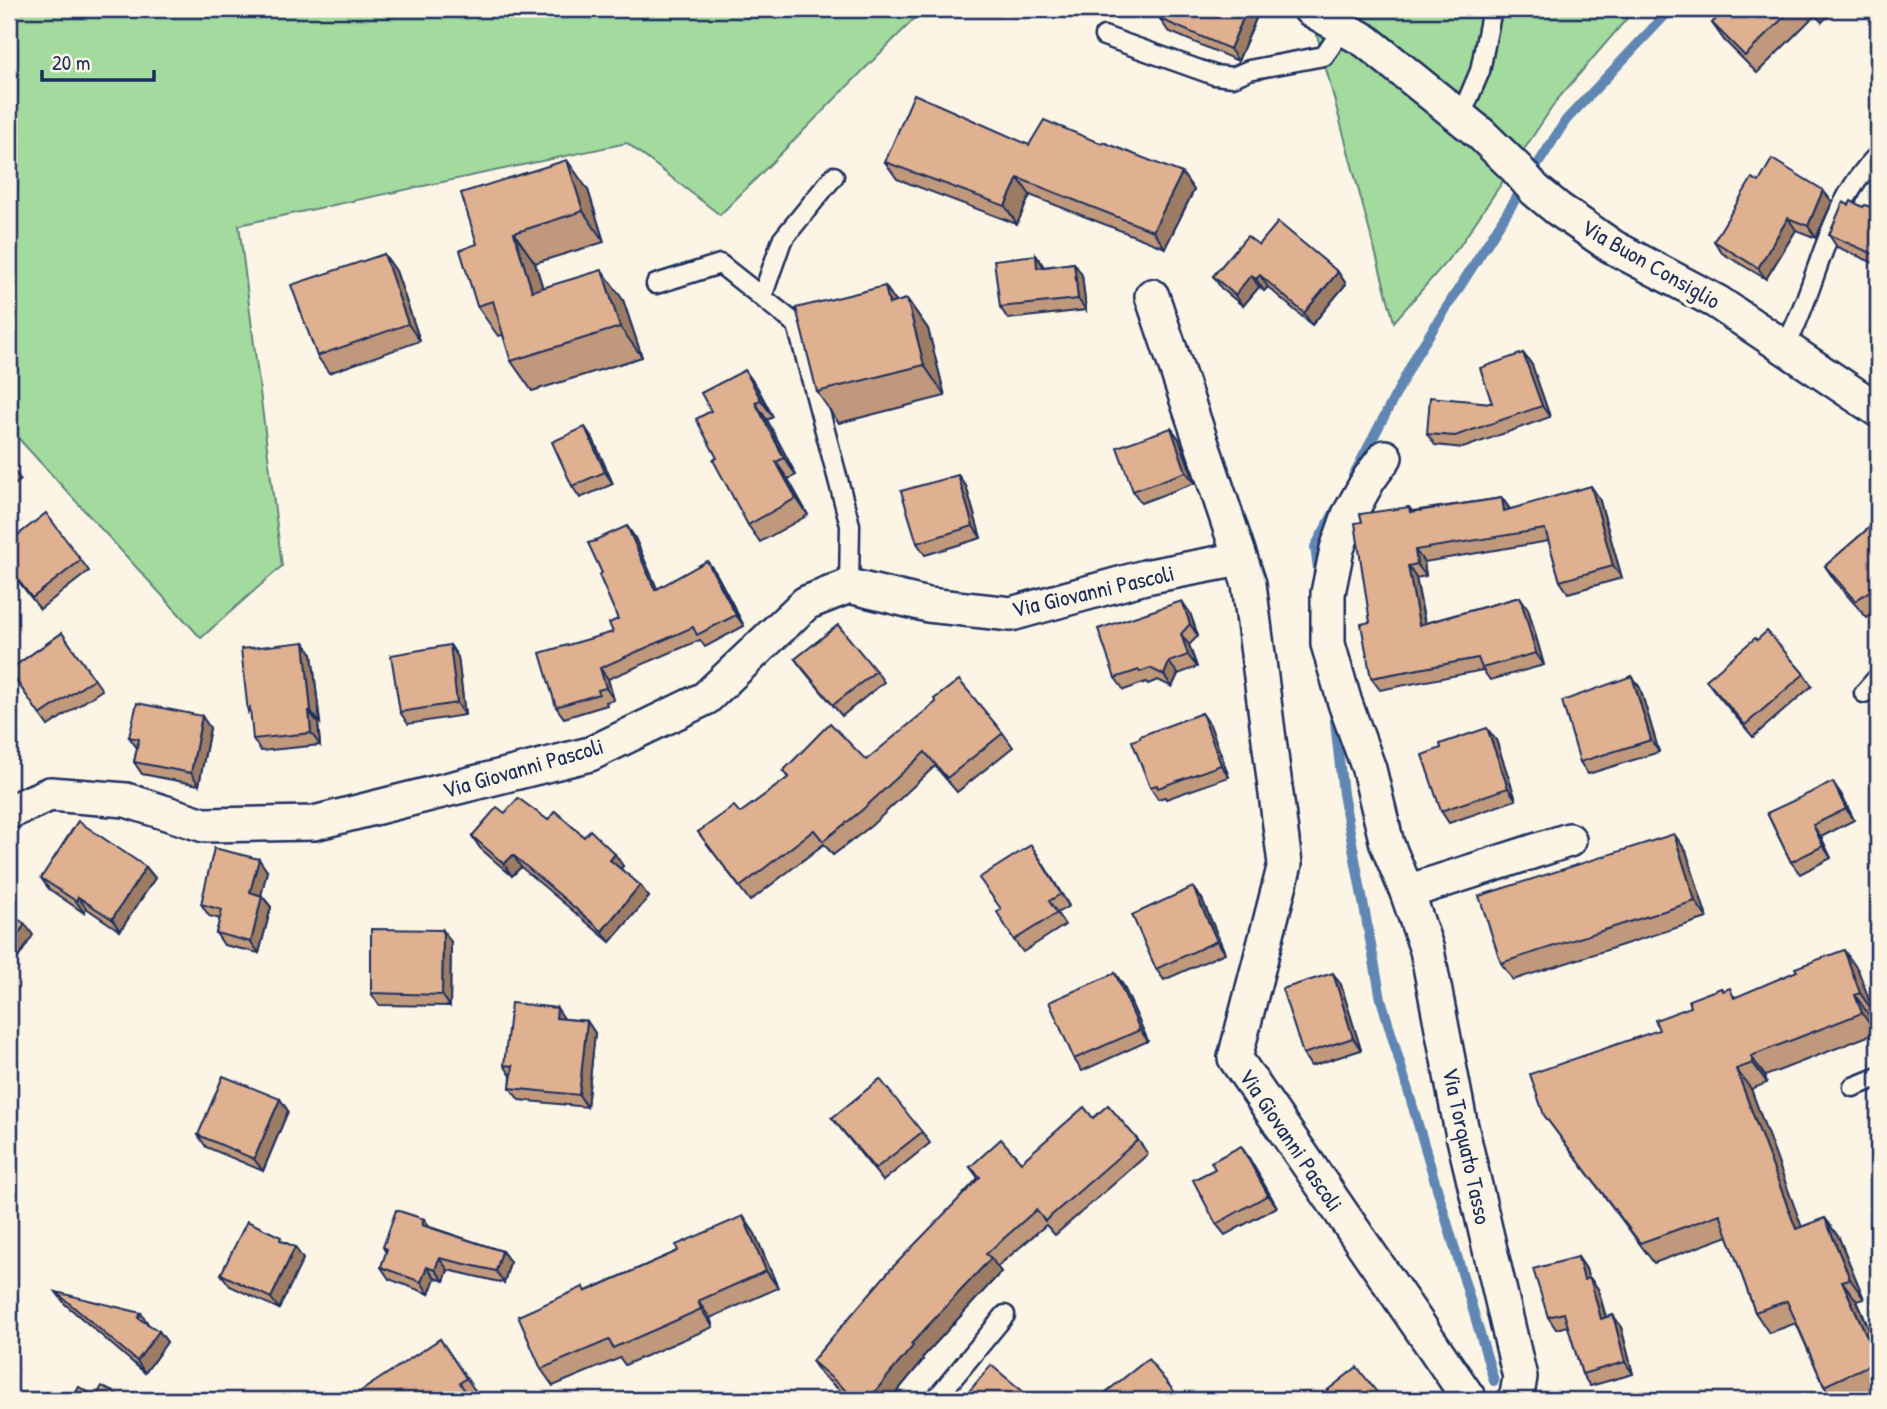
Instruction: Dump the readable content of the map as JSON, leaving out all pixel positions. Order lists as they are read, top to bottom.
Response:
{
  "streets": {
    "street": ["Via Buon Consiglio", "Via Giovanni Pascoli", "Via Torquato Tasso"]
  },
  "scale_bar": "20 m"
}
